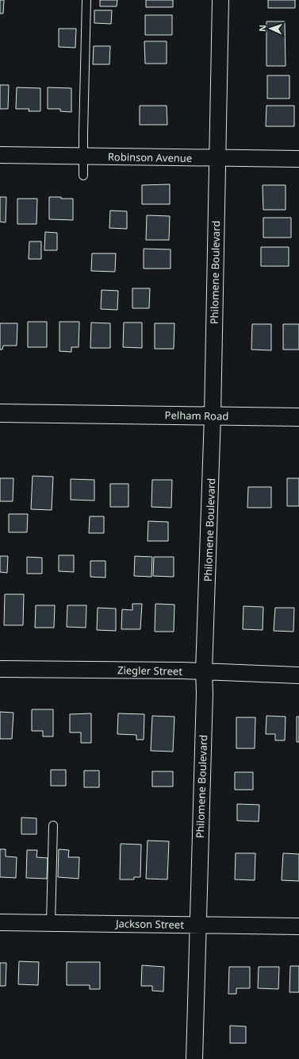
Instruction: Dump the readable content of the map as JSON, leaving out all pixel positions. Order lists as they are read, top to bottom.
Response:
{
  "streets": {
    "main road": ["Pelham Road"],
    "street": [
      "Robinson Avenue",
      "Philomene Boulevard",
      "Ziegler Street",
      "Jackson Street"
    ]
  },
  "crossings": [
    ["Robinson Avenue", "Philomene Boulevard"],
    ["Philomene Boulevard", "Pelham Road"],
    ["Philomene Boulevard", "Ziegler Street"],
    ["Philomene Boulevard", "Jackson Street"]
  ],
  "north": "left"
}
